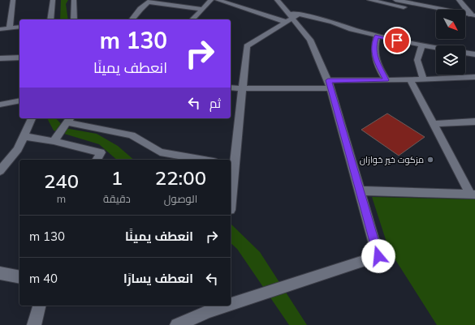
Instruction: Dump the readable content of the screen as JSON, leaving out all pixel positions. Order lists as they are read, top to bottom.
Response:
{
  "places": ["مزكوت خير خوازان"],
  "north": "bottom right",
  "page": {
    "turn": ["130 m", "انعطف يمينًا"],
    "then": "ثم",
    "eta": [
      "22:00",
      "الوصول",
      "1",
      "دقيقة",
      "240",
      "m"
    ],
    "list": [
      {
        "name": "انعطف يمينًا",
        "value": "130 m"
      },
      {
        "name": "انعطف يسارًا",
        "value": "40 m"
      }
    ]
  }
}
